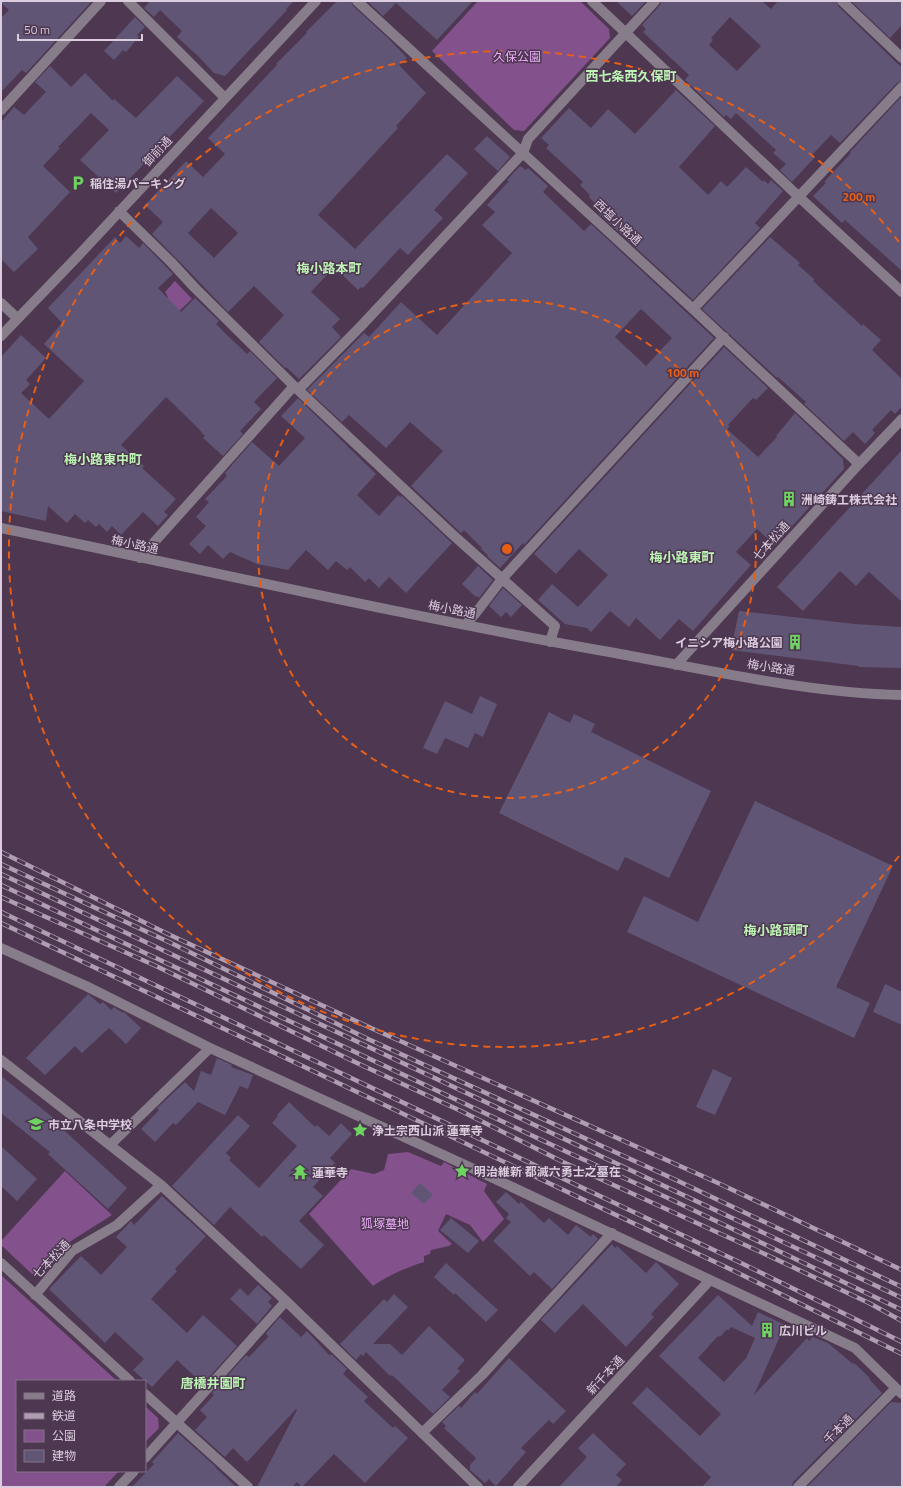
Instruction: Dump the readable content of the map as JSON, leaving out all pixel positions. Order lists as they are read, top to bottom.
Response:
{
  "streets": {
    "street": [
      "御前通",
      "西塩小路通",
      "七本松通",
      "梅小路通",
      "新千本通",
      "千本通"
    ]
  },
  "crossings": [
    ["西塩小路通", "七本松通"],
    ["七本松通", "梅小路通"]
  ],
  "districts": [
    "西七条西久保町",
    "梅小路本町",
    "梅小路東中町",
    "梅小路東町",
    "梅小路頭町",
    "唐橋井園町"
  ],
  "parks": ["久保公園", "狐塚墓地"],
  "places": {
    "parking": ["稲住湯パーキング"],
    "building": ["洲崎鋳工株式会社", "イニシア梅小路公園", "広川ビル"],
    "school or university": ["市立八条中学校"],
    "place": ["浄土宗西山派 蓮華寺", "明治維新 都滅六勇士之墓在"],
    "temple": ["蓮華寺"]
  },
  "legend": [
    "道路",
    "鉄道",
    "公園",
    "建物"
  ],
  "scale_bar": "50 m",
  "rings": ["200 m", "100 m"]
}
